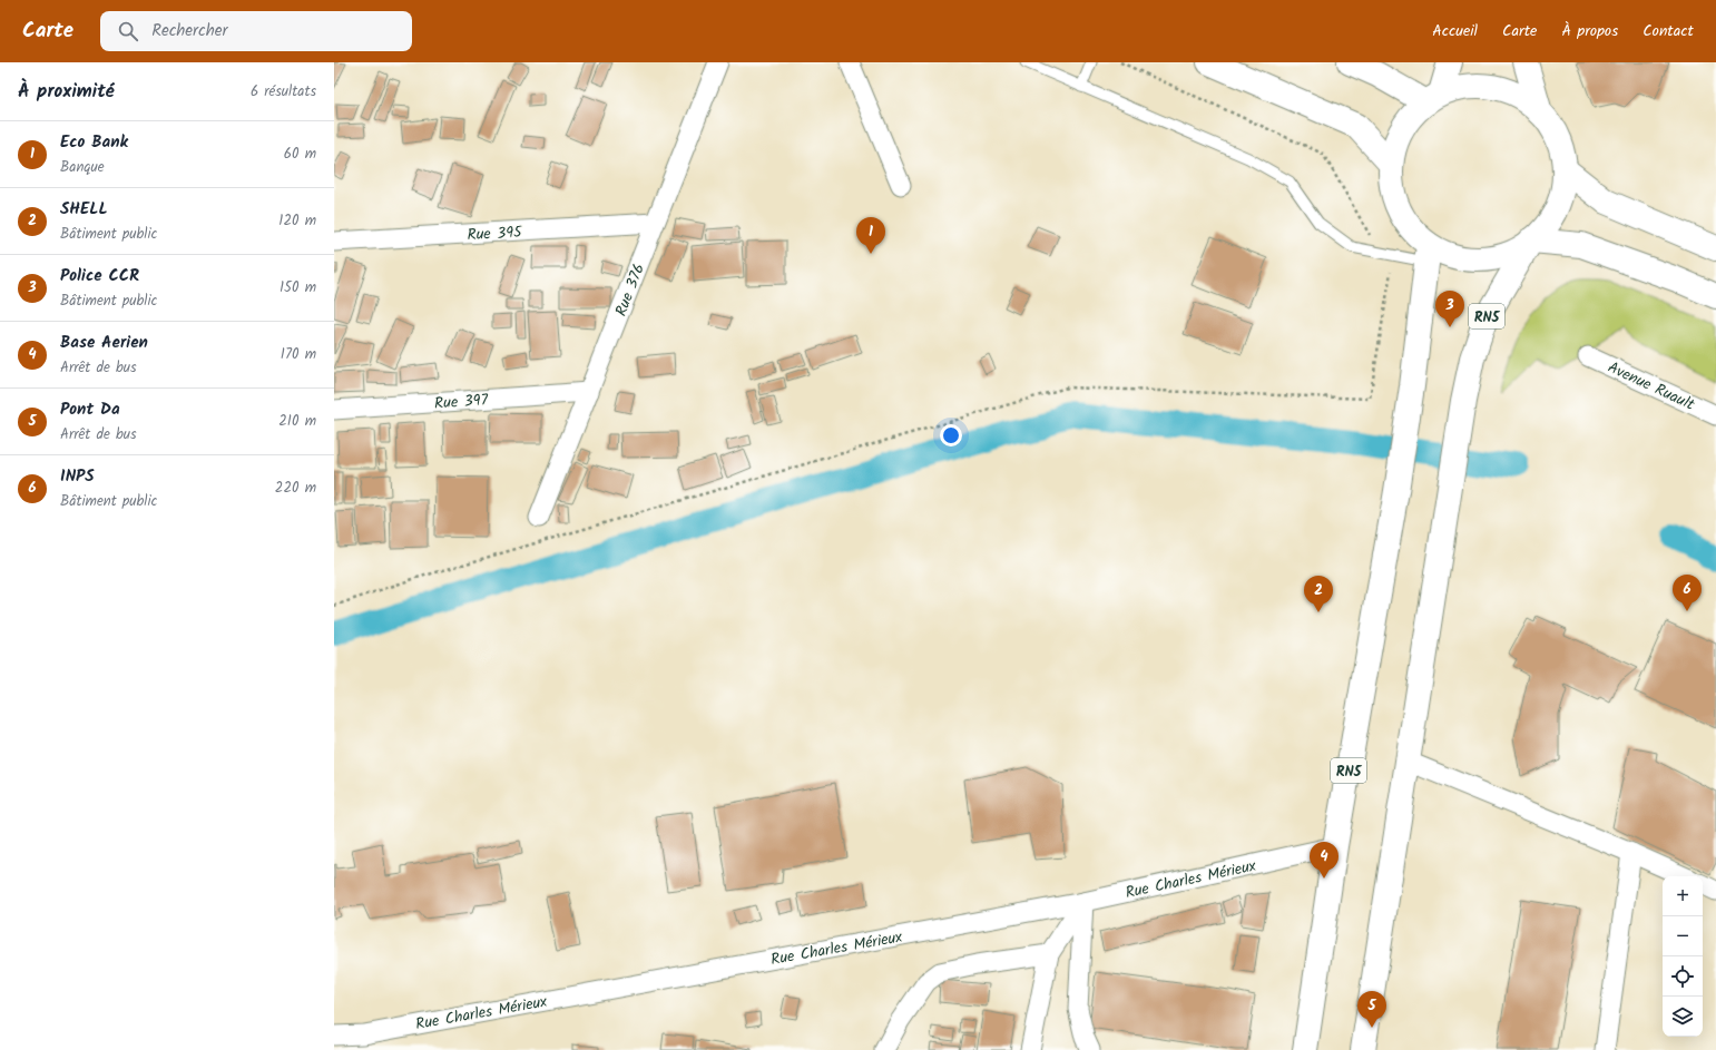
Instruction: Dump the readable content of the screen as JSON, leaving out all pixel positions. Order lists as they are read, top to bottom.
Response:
{
  "streets": {
    "main road": ["RN5"],
    "street": [
      "Rue 395",
      "Rue 376",
      "Avenue Ruault",
      "Rue 397",
      "Rue Charles Mérieux"
    ]
  },
  "crossings": [
    ["Rue 395", "Rue 376"],
    ["Rue 376", "Rue 397"],
    ["RN5", "Rue Charles Mérieux"]
  ],
  "page": {
    "header": "Carte",
    "search": "Rechercher",
    "nav": [
      "Accueil",
      "Carte",
      "À propos",
      "Contact"
    ],
    "heading": ["À proximité", "6 résultats"],
    "list": [
      {
        "mark": "1",
        "name": "Eco Bank",
        "note": "Banque",
        "value": "60 m"
      },
      {
        "mark": "2",
        "name": "SHELL",
        "note": "Bâtiment public",
        "value": "120 m"
      },
      {
        "mark": "3",
        "name": "Police CCR",
        "note": "Bâtiment public",
        "value": "150 m"
      },
      {
        "mark": "4",
        "name": "Base Aerien",
        "note": "Arrêt de bus",
        "value": "170 m"
      },
      {
        "mark": "5",
        "name": "Pont Da",
        "note": "Arrêt de bus",
        "value": "210 m"
      },
      {
        "mark": "6",
        "name": "INPS",
        "note": "Bâtiment public",
        "value": "220 m"
      }
    ],
    "pins": [
      "1",
      "3",
      "6",
      "2",
      "4",
      "5"
    ],
    "map_buttons": ["+", "−"]
  }
}
